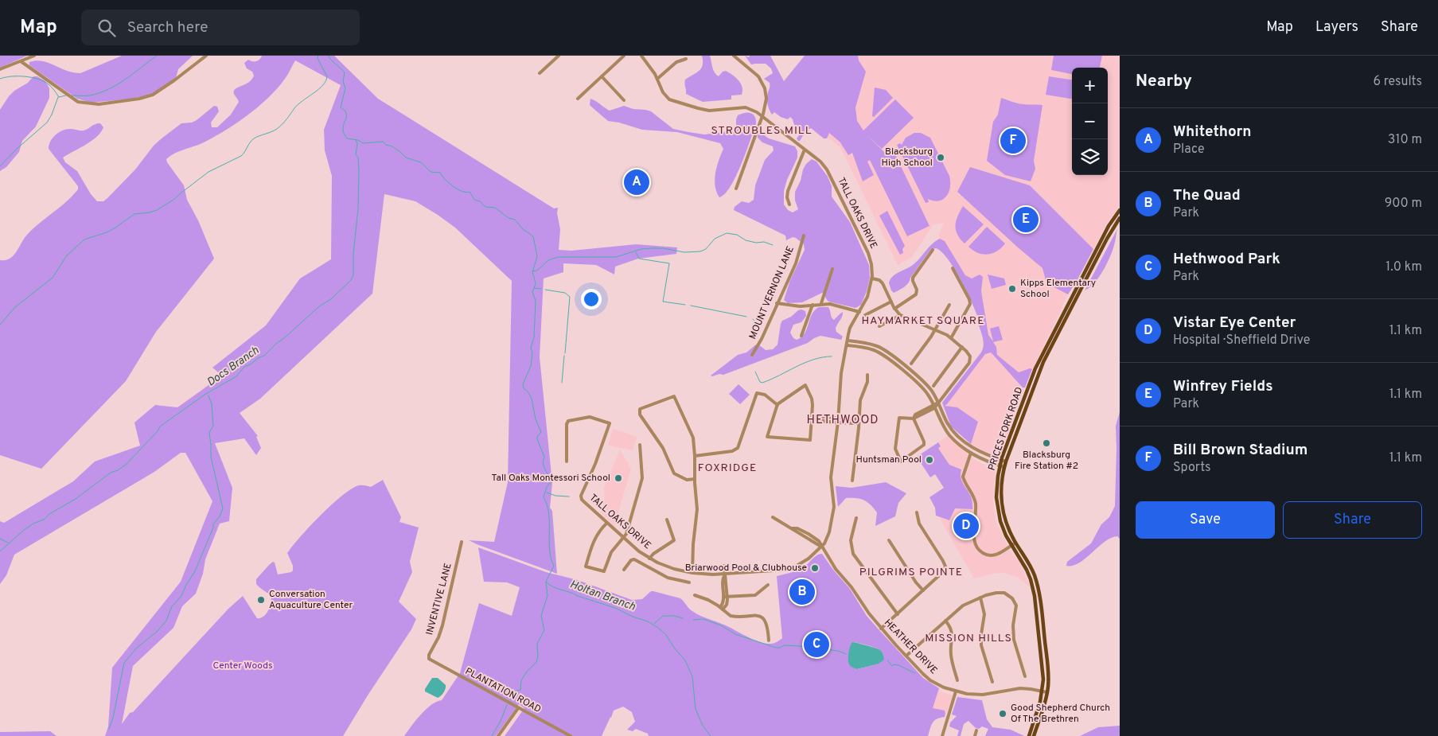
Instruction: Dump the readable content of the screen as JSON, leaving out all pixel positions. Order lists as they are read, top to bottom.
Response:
{
  "streets": {
    "main road": ["PRICES FORK ROAD"],
    "street": [
      "TALL OAKS DRIVE",
      "MOUNT VERNON LANE",
      "INVENTIVE LANE",
      "HEATHER DRIVE",
      "PLANTATION ROAD"
    ]
  },
  "crossings": [
    ["TALL OAKS DRIVE", "HEATHER DRIVE"],
    ["PRICES FORK ROAD", "HEATHER DRIVE"],
    ["INVENTIVE LANE", "PLANTATION ROAD"]
  ],
  "districts": [
    "STROUBLES MILL",
    "HAYMARKET SQUARE",
    "HETHWOOD",
    "FOXRIDGE",
    "PILGRIMS POINTE",
    "MISSION HILLS"
  ],
  "water": ["Docs Branch", "Holtan Branch"],
  "parks": ["Center Woods"],
  "places": [
    "Blacksburg High School",
    "Kipps Elementary School",
    "Blacksburg Fire Station #2",
    "Huntsman Pool",
    "Tall Oaks Montessori School",
    "Briarwood Pool & Clubhouse",
    "Conversation Aquaculture Center",
    "Good Shepherd Church Of The Brethren"
  ],
  "page": {
    "header": "Map",
    "search": "Search here",
    "nav": ["Map", "Layers", "Share"],
    "heading": ["Nearby", "6 results"],
    "map_buttons": ["+", "−"],
    "list": [
      {
        "mark": "A",
        "name": "Whitethorn",
        "note": "Place",
        "value": "310 m"
      },
      {
        "mark": "B",
        "name": "The Quad",
        "note": "Park",
        "value": "900 m"
      },
      {
        "mark": "C",
        "name": "Hethwood Park",
        "note": "Park",
        "value": "1.0 km"
      },
      {
        "mark": "D",
        "name": "Vistar Eye Center",
        "note": "Hospital · Sheffield Drive",
        "value": "1.1 km"
      },
      {
        "mark": "E",
        "name": "Winfrey Fields",
        "note": "Park",
        "value": "1.1 km"
      },
      {
        "mark": "F",
        "name": "Bill Brown Stadium",
        "note": "Sports",
        "value": "1.1 km"
      }
    ],
    "pins": [
      "F",
      "A",
      "E",
      "D",
      "B",
      "C"
    ],
    "buttons": ["Save", "Share"]
  }
}
